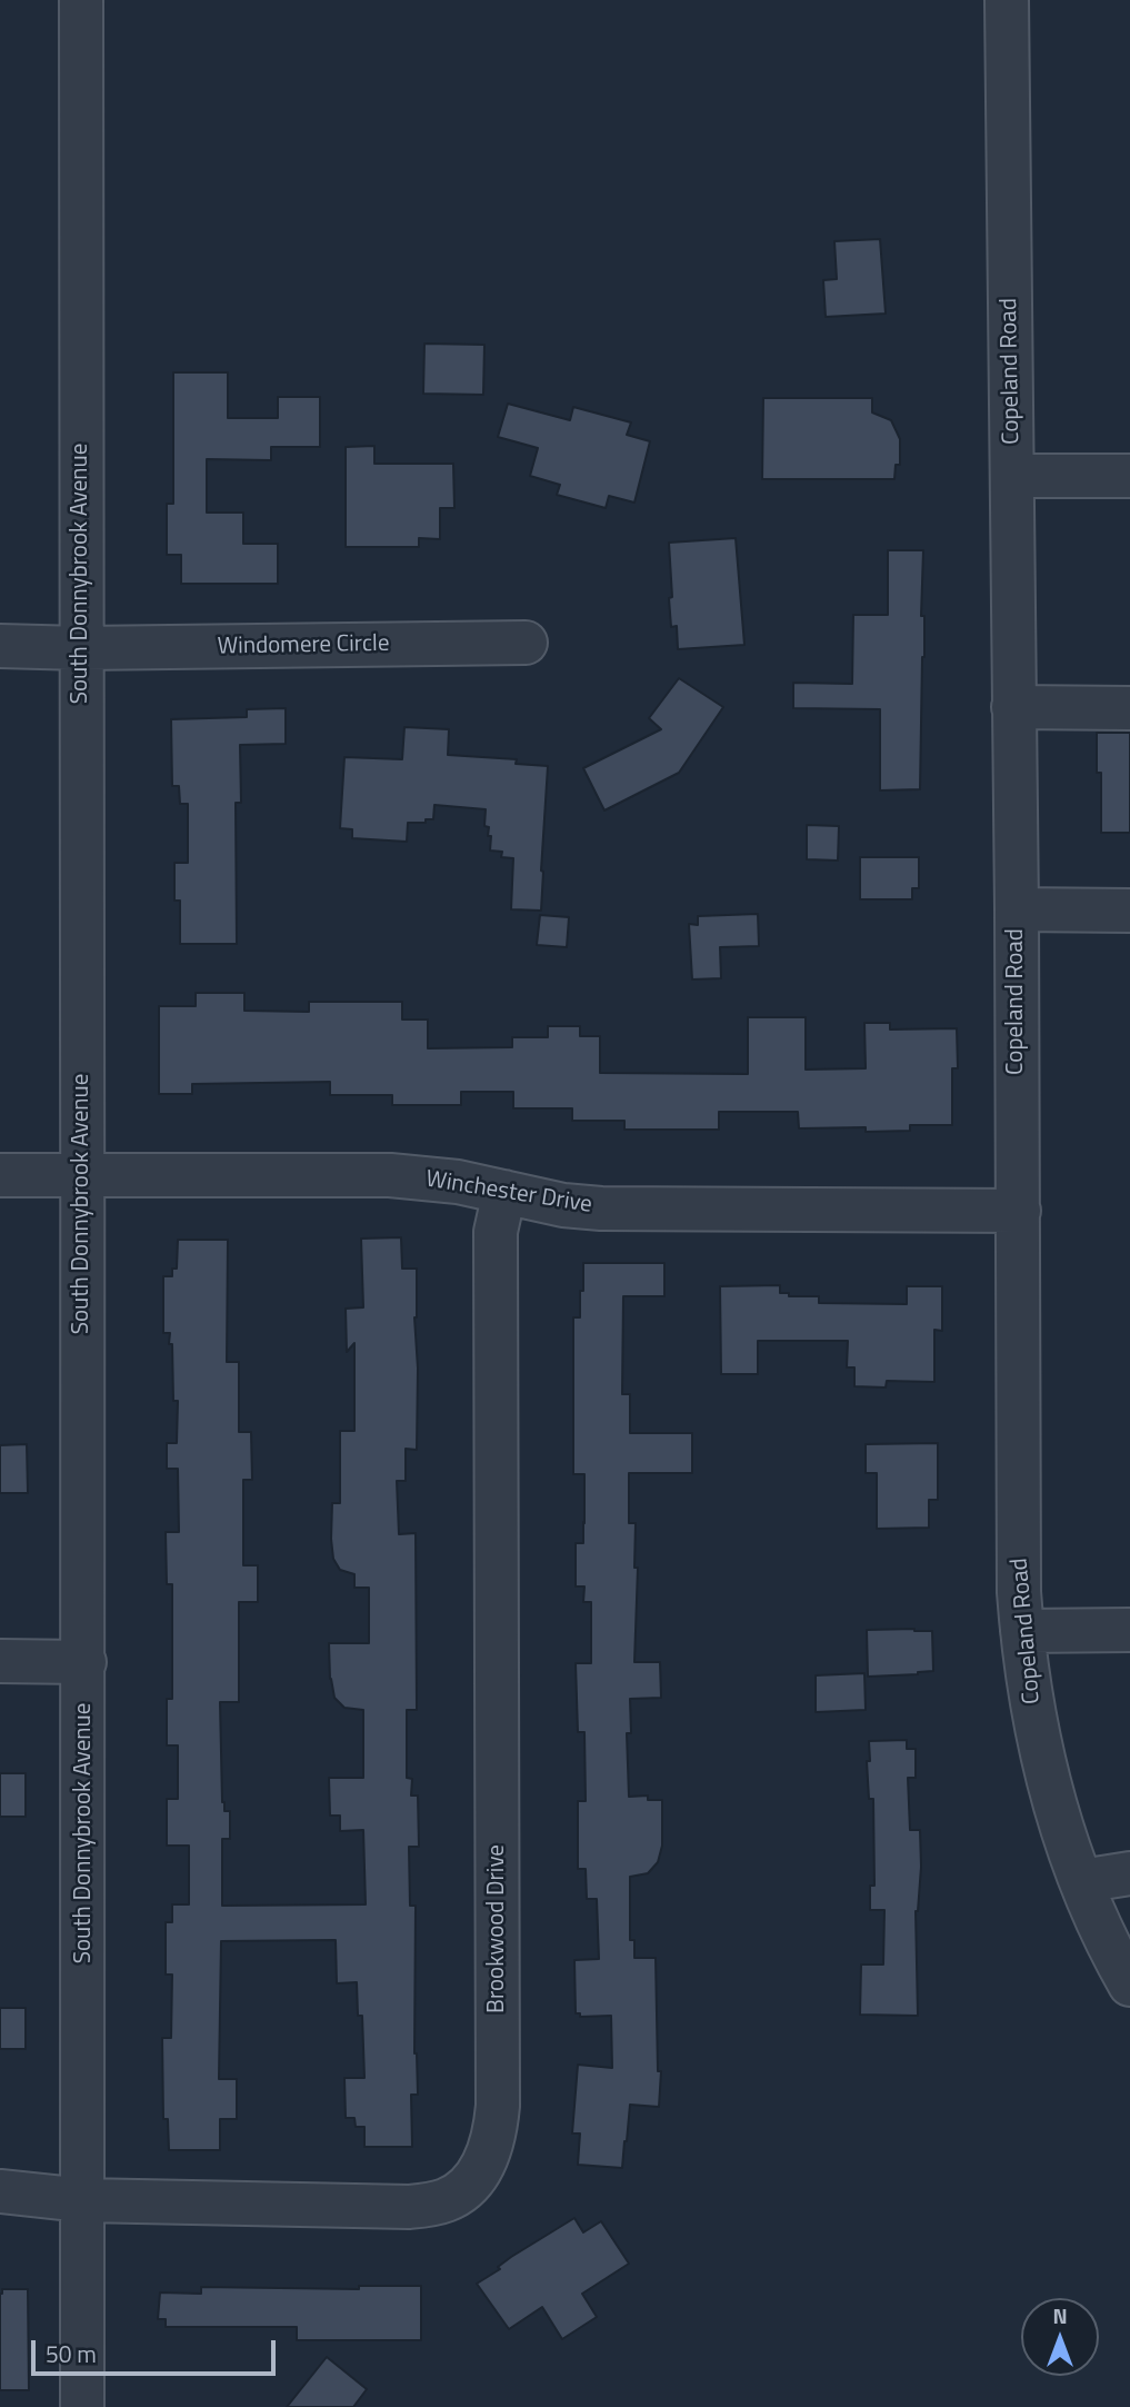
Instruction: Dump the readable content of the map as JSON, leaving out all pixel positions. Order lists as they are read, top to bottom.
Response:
{
  "streets": {
    "street": [
      "Copeland Road",
      "South Donnybrook Avenue",
      "Windomere Circle",
      "Winchester Drive",
      "Brookwood Drive"
    ]
  },
  "crossings": [
    ["Copeland Road", "Winchester Drive"],
    ["South Donnybrook Avenue", "Windomere Circle"],
    ["South Donnybrook Avenue", "Winchester Drive"],
    ["South Donnybrook Avenue", "Brookwood Drive"],
    ["Winchester Drive", "Brookwood Drive"]
  ],
  "scale_bar": "50 m",
  "north": "top"
}
